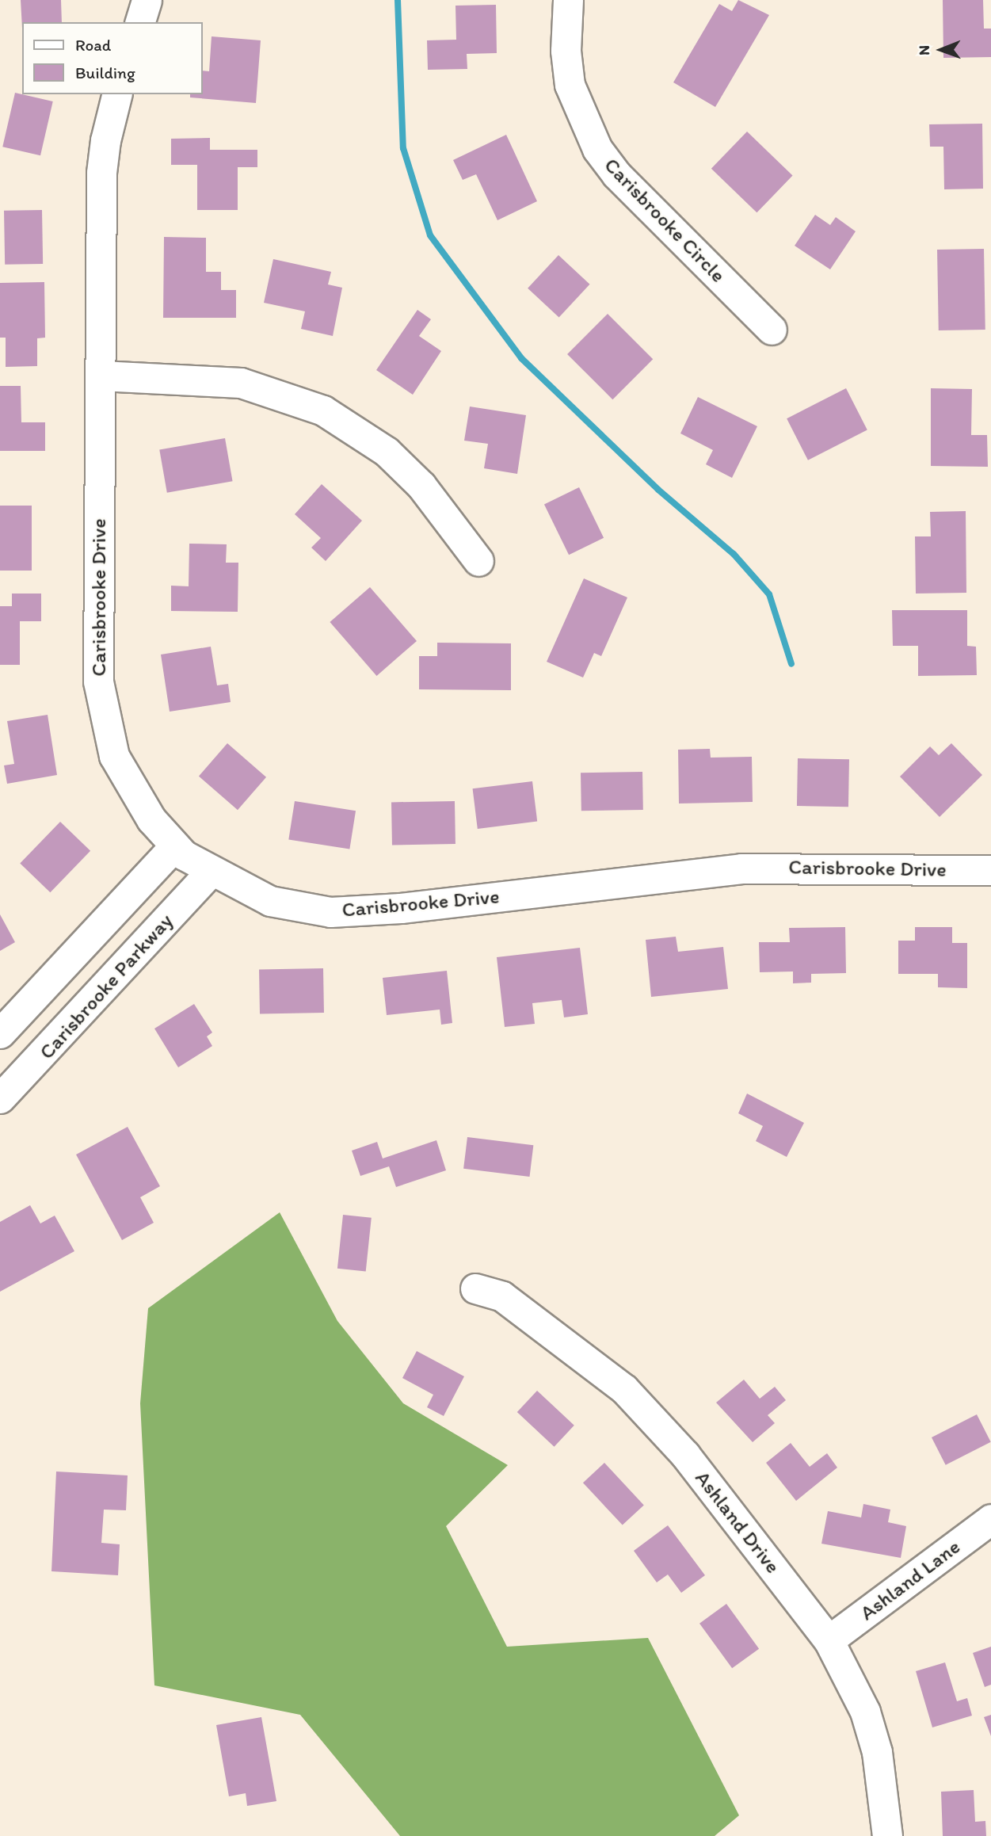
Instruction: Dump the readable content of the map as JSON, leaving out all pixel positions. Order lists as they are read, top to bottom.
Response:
{
  "streets": {
    "street": [
      "Carisbrooke Circle",
      "Carisbrooke Drive",
      "Carisbrooke Parkway",
      "Ashland Drive",
      "Ashland Lane"
    ]
  },
  "crossings": [
    ["Carisbrooke Drive", "Carisbrooke Parkway"],
    ["Ashland Drive", "Ashland Lane"]
  ],
  "legend": ["Road", "Building"],
  "north": "left"
}
